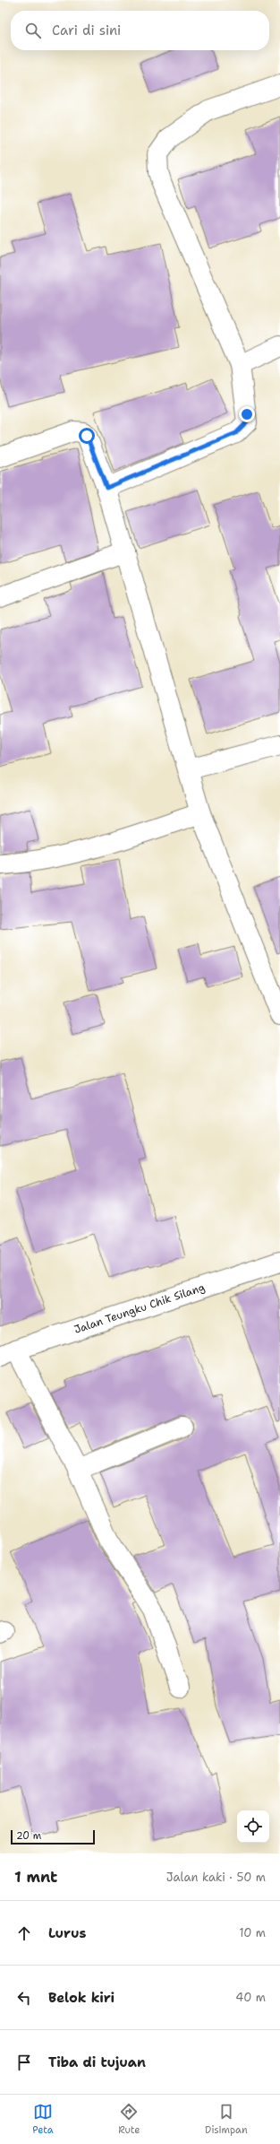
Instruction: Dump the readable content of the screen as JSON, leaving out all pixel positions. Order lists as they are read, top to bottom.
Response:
{
  "streets": {
    "street": ["Jalan Teungku Chik Silang"]
  },
  "scale_bar": "20 m",
  "page": {
    "search": "Cari di sini",
    "scale": "20 m",
    "heading": ["1 mnt", "Jalan kaki · 50 m"],
    "list": [
      ["Lurus", "10 m"],
      ["Belok kiri", "40 m"],
      "Tiba di tujuan"
    ],
    "nav": ["Peta", "Rute", "Disimpan"]
  }
}
